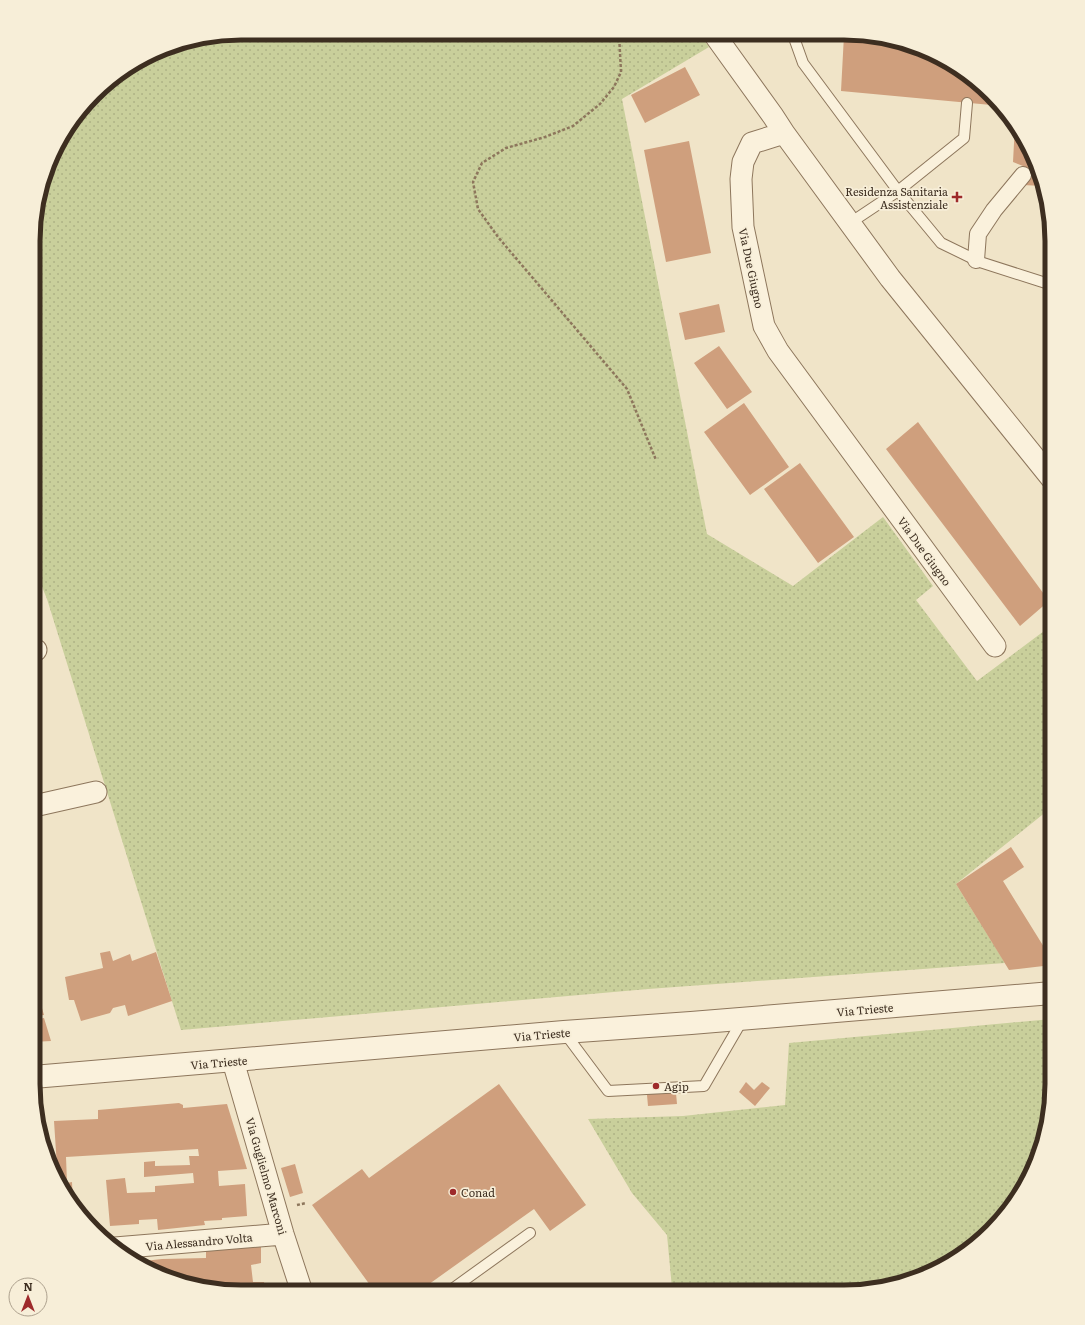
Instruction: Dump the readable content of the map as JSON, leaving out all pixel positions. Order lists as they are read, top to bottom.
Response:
{
  "streets": {
    "street": [
      "Via Due Giugno",
      "Via Trieste",
      "Via Guglielmo Marconi",
      "Via Alessandro Volta"
    ]
  },
  "crossings": [
    ["Via Trieste", "Via Guglielmo Marconi"],
    ["Via Guglielmo Marconi", "Via Alessandro Volta"]
  ],
  "places": {
    "health": ["Residenza Sanitaria Assistenziale"],
    "other": ["Agip", "Conad"]
  },
  "north": "top"
}
